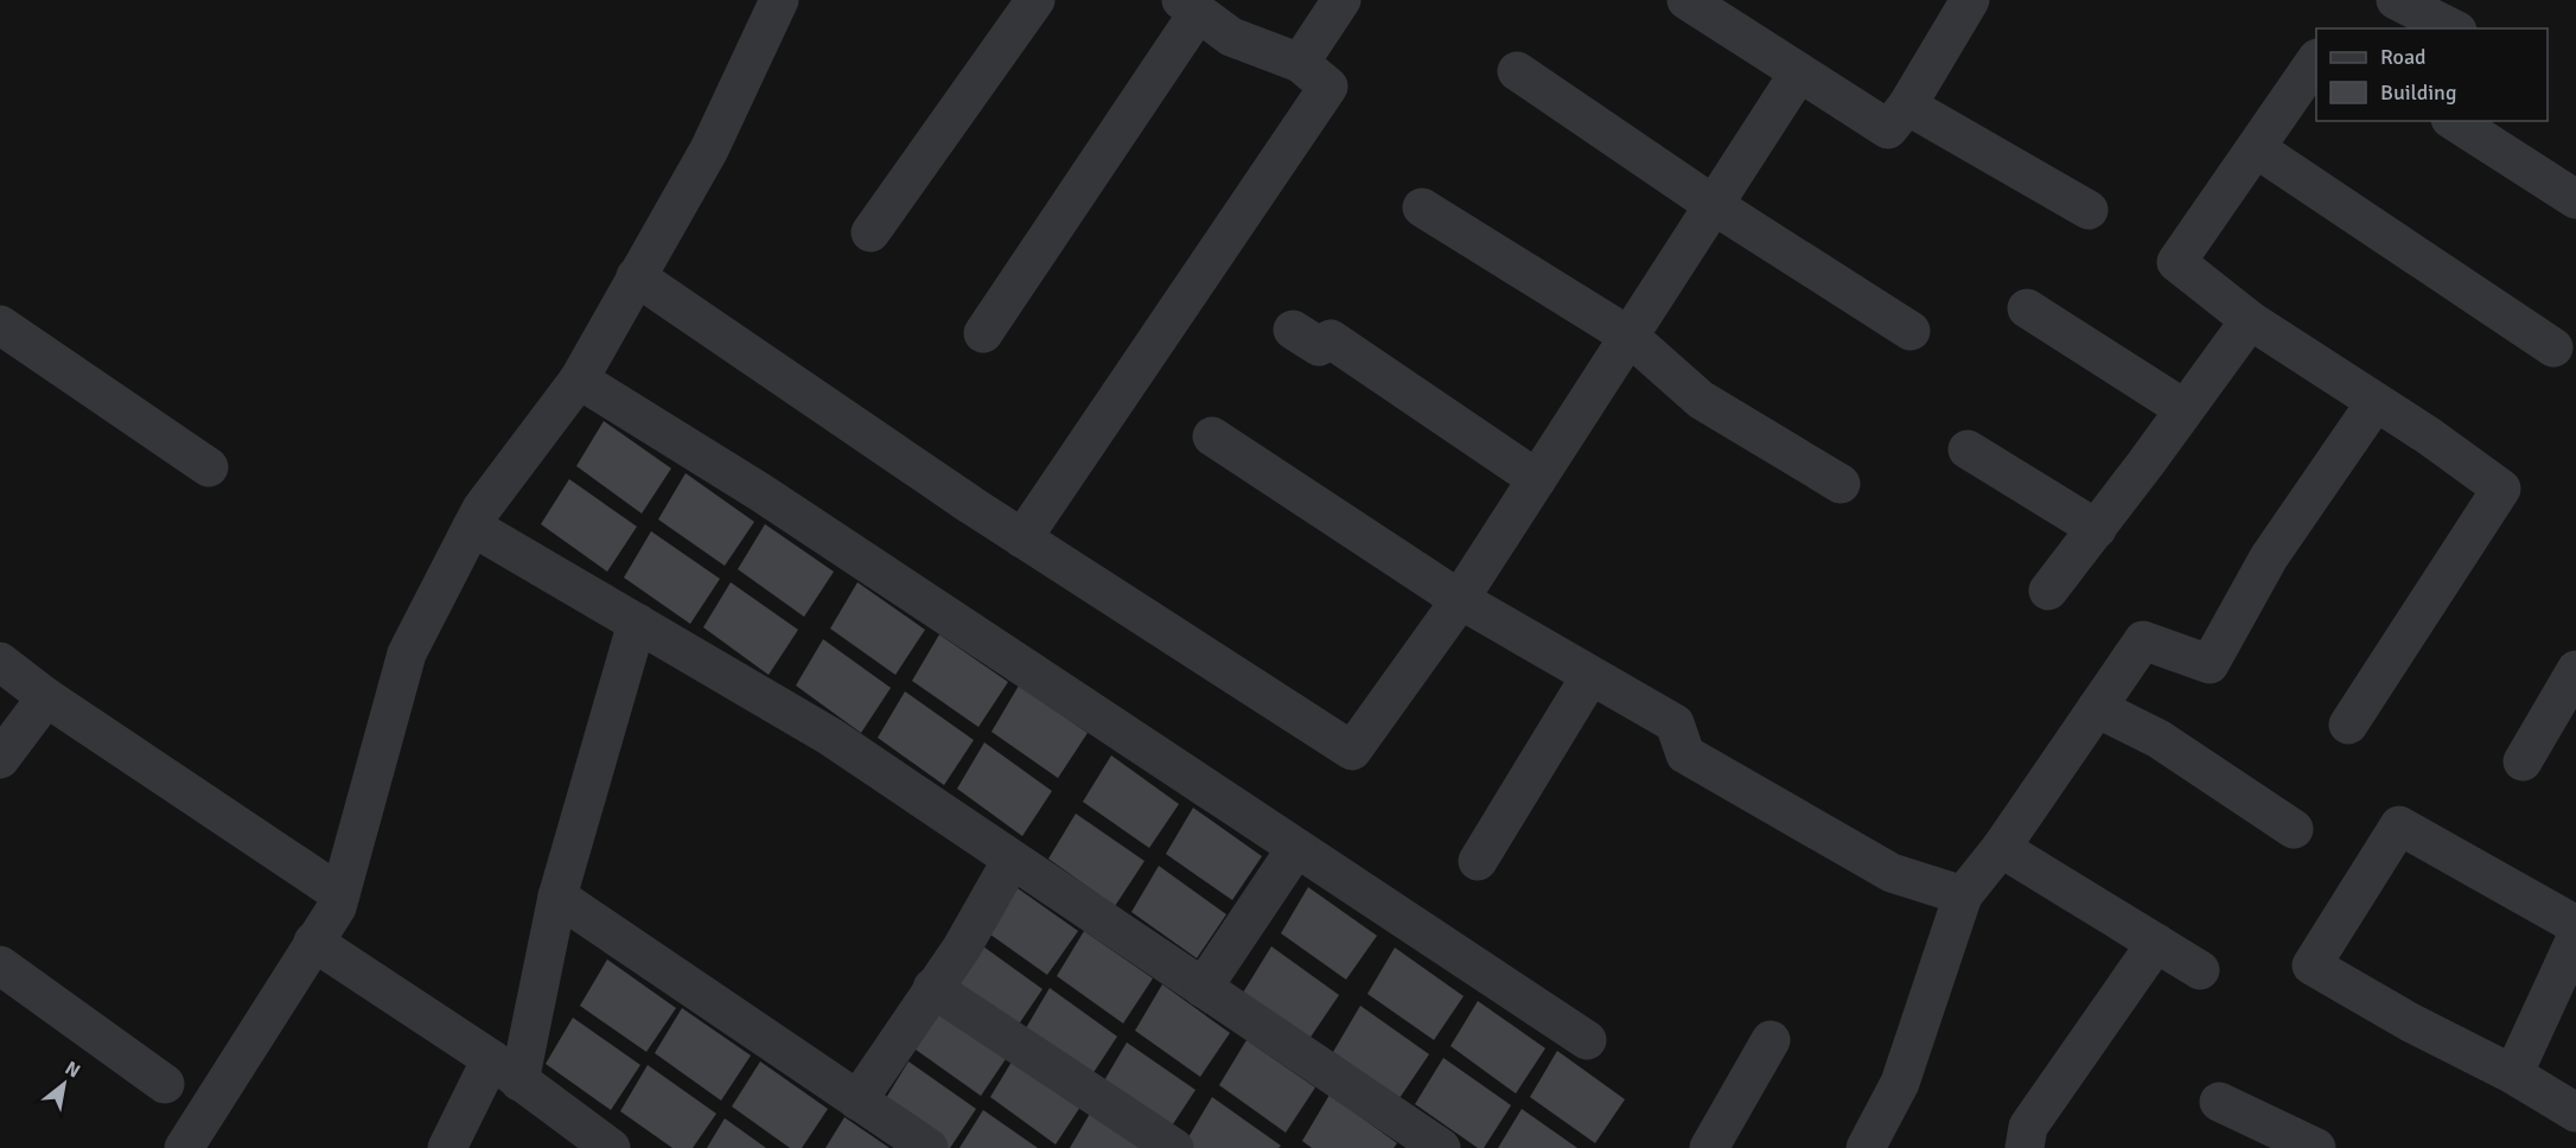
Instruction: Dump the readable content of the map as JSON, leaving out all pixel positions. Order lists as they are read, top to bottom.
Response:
{
  "legend": ["Road", "Building"],
  "north": "top right"
}
